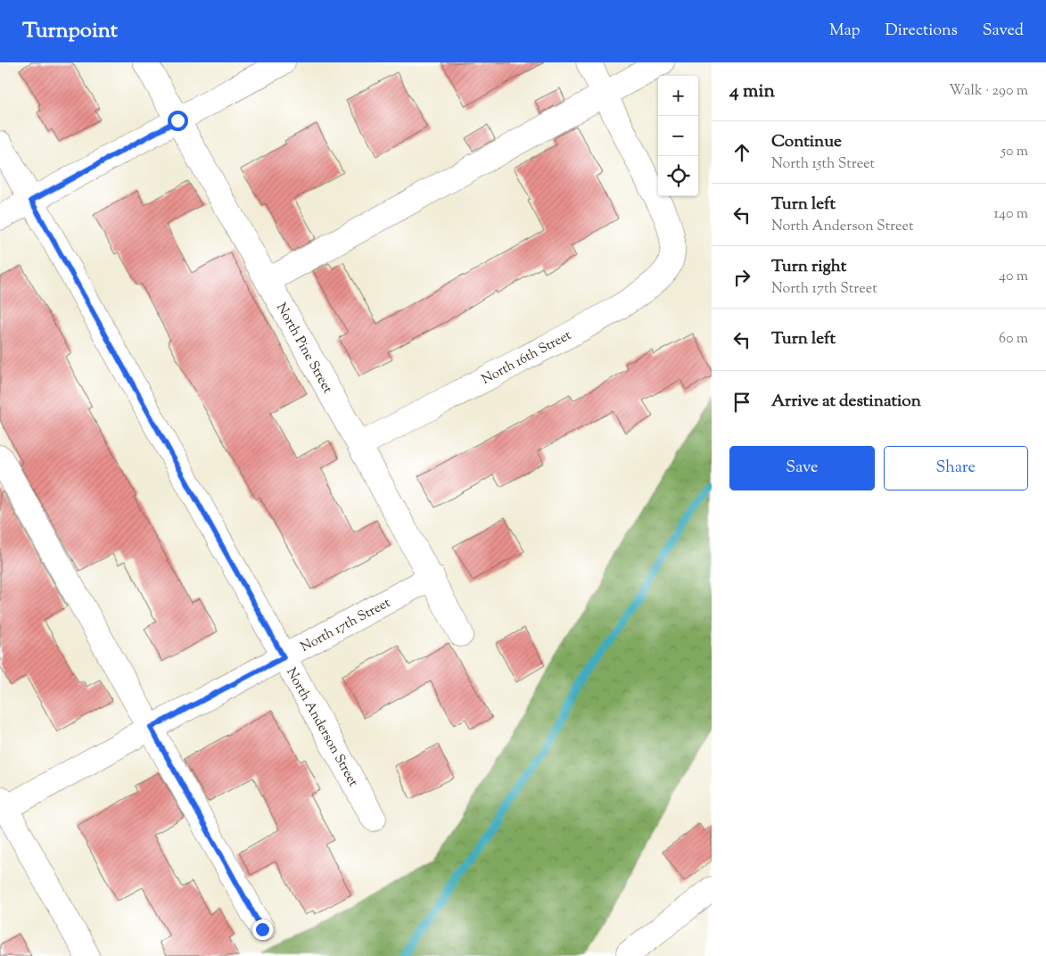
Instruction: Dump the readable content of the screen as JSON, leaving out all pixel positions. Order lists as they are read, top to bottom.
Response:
{
  "streets": {
    "street": [
      "North Pine Street",
      "North 16th Street",
      "North 17th Street",
      "North Anderson Street"
    ]
  },
  "crossings": [
    ["North Pine Street", "North 16th Street"],
    ["North Pine Street", "North 17th Street"],
    ["North 17th Street", "North Anderson Street"]
  ],
  "page": {
    "header": "Turnpoint",
    "nav": ["Map", "Directions", "Saved"],
    "heading": ["4 min", "Walk · 290 m"],
    "map_buttons": ["+", "−"],
    "list": [
      ["Continue", "North 15th Street", "50 m"],
      ["Turn left", "North Anderson Street", "140 m"],
      ["Turn right", "North 17th Street", "40 m"],
      ["Turn left", "60 m"],
      "Arrive at destination"
    ],
    "buttons": ["Save", "Share"]
  }
}
